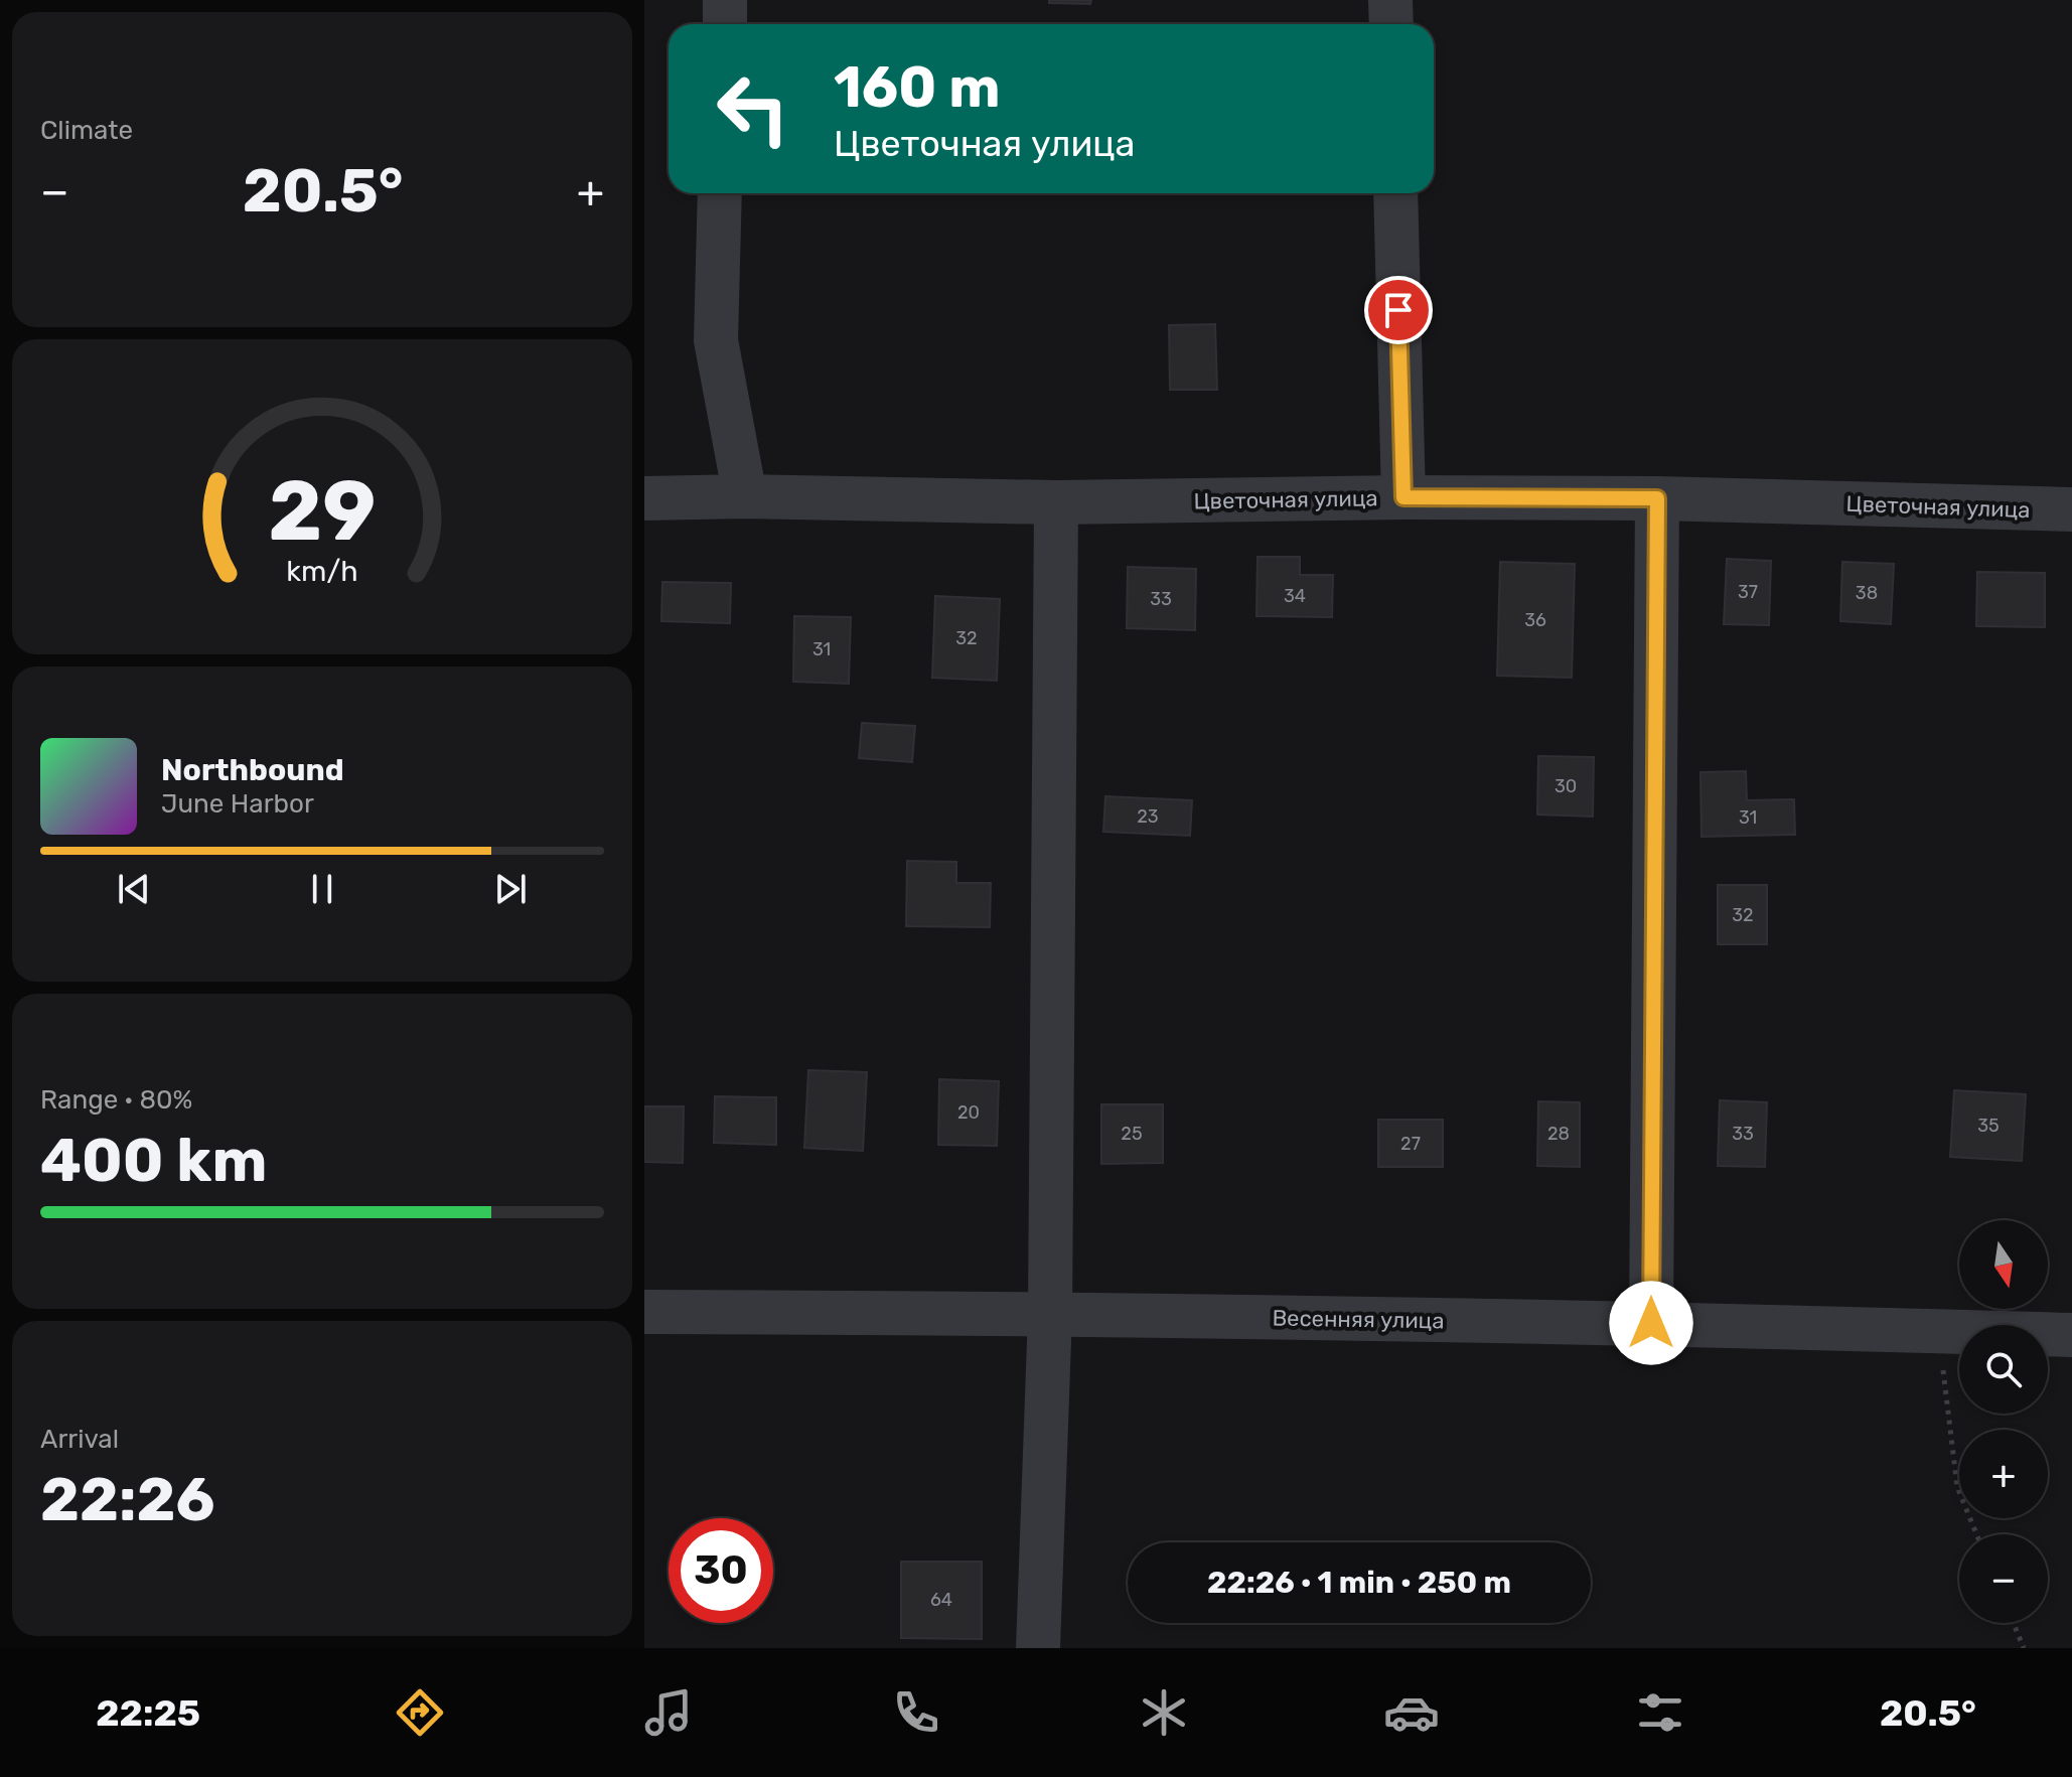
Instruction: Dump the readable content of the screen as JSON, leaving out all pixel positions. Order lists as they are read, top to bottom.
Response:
{
  "streets": {
    "street": ["Цветочная улица", "Весенняя улица"]
  },
  "house_numbers": [
    "37",
    "38",
    "34",
    "33",
    "36",
    "32",
    "31",
    "30",
    "23",
    "31",
    "32",
    "20",
    "35",
    "25",
    "28",
    "33",
    "27",
    "64"
  ],
  "north": "bottom",
  "page": {
    "tile": [
      "Climate",
      ["Range · 80%", "400 km"],
      ["Arrival", "22:26"]
    ],
    "turn": ["160 m", "Цветочная улица"],
    "heat": ["−", "20.5°", "+"],
    "song": ["Northbound", "June Harbor"],
    "map_buttons": ["+", "−"],
    "limit": "30",
    "trip": "22:26 · 1 min · 250 m",
    "tabs": ["22:25", "20.5°"],
    "gauge": ["29", "km/h"]
  }
}
